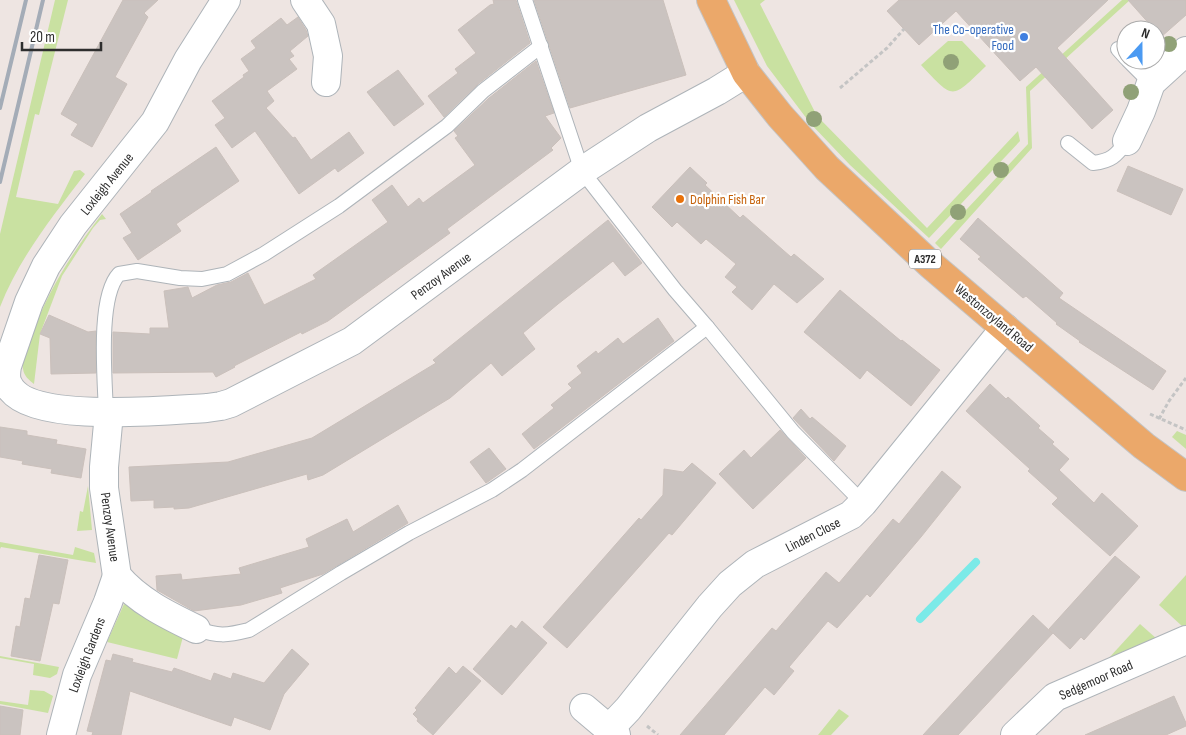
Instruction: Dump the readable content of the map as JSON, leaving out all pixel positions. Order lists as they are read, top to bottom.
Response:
{
  "streets": {
    "main road": ["A372", "Westonzoyland Road"],
    "street": [
      "Loxleigh Avenue",
      "Penzoy Avenue",
      "Linden Close",
      "Loxleigh Gardens",
      "Sedgemoor Road"
    ]
  },
  "crossings": [
    ["Loxleigh Avenue", "Penzoy Avenue"],
    ["Penzoy Avenue", "Westonzoyland Road"],
    ["Penzoy Avenue", "Loxleigh Gardens"],
    ["Westonzoyland Road", "Linden Close"]
  ],
  "places": ["The Co-operative Food", "Dolphin Fish Bar"],
  "scale_bar": "20 m",
  "north": "top"
}
